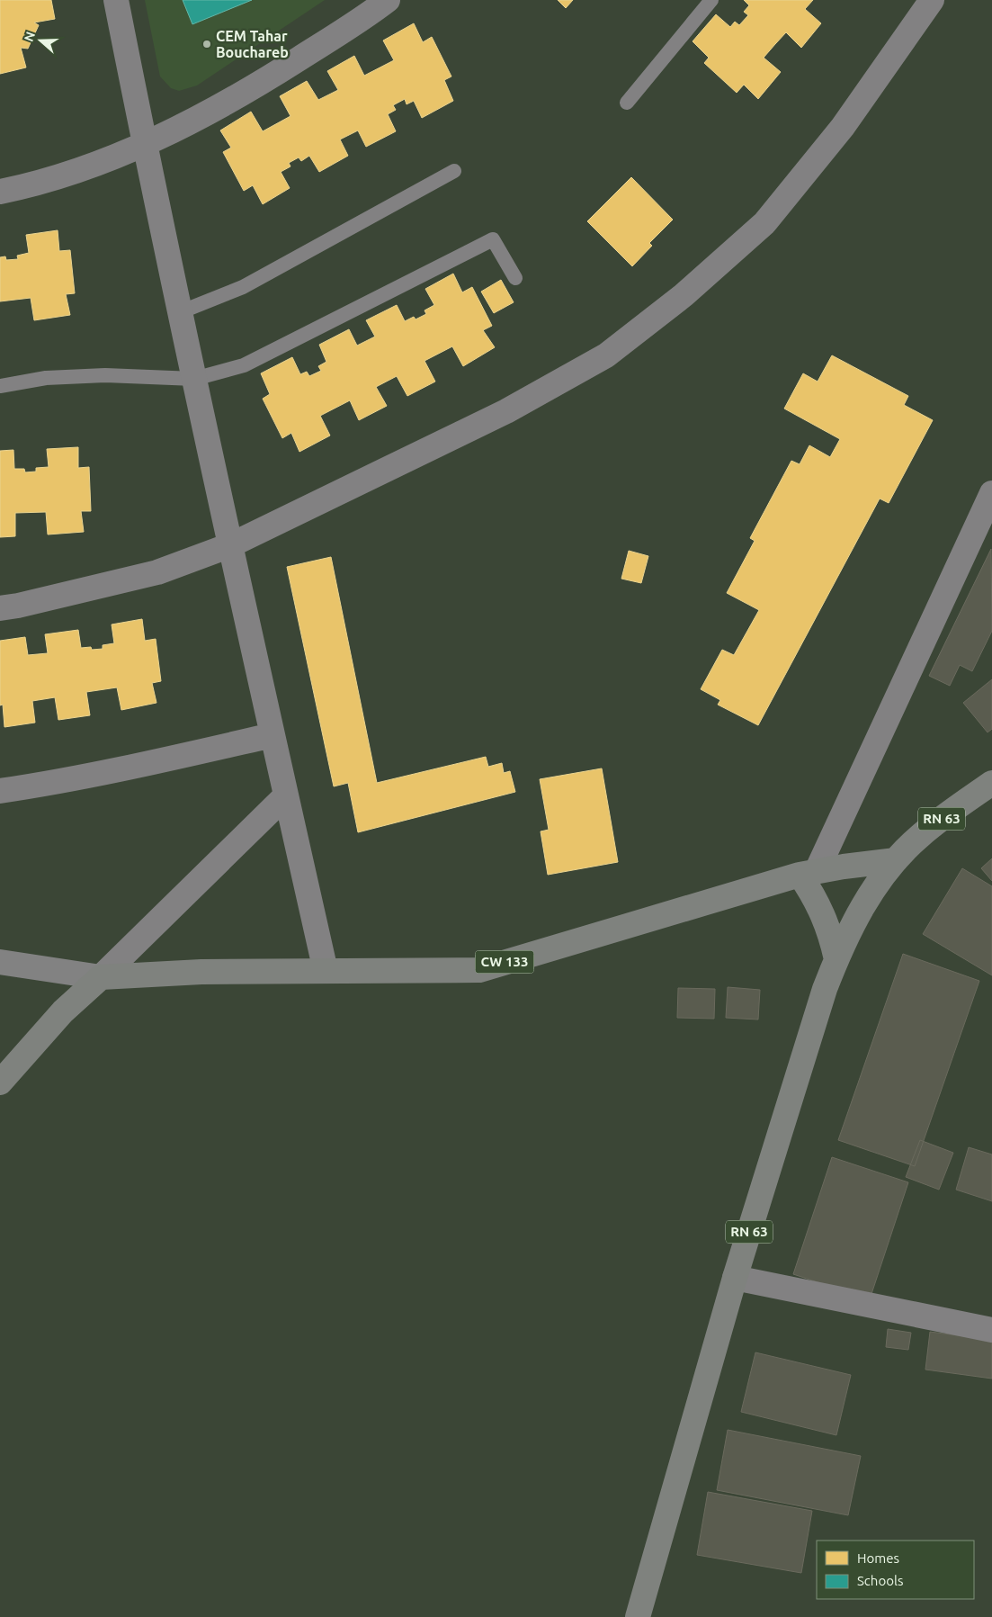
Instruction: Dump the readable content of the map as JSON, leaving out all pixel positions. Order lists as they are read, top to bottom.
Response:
{
  "streets": {
    "main road": ["RN 63", "CW 133"]
  },
  "crossings": [
    ["RN 63", "CW 133"]
  ],
  "places": ["CEM Tahar Bouchareb"],
  "legend": ["Homes", "Schools"],
  "north": "left"
}
